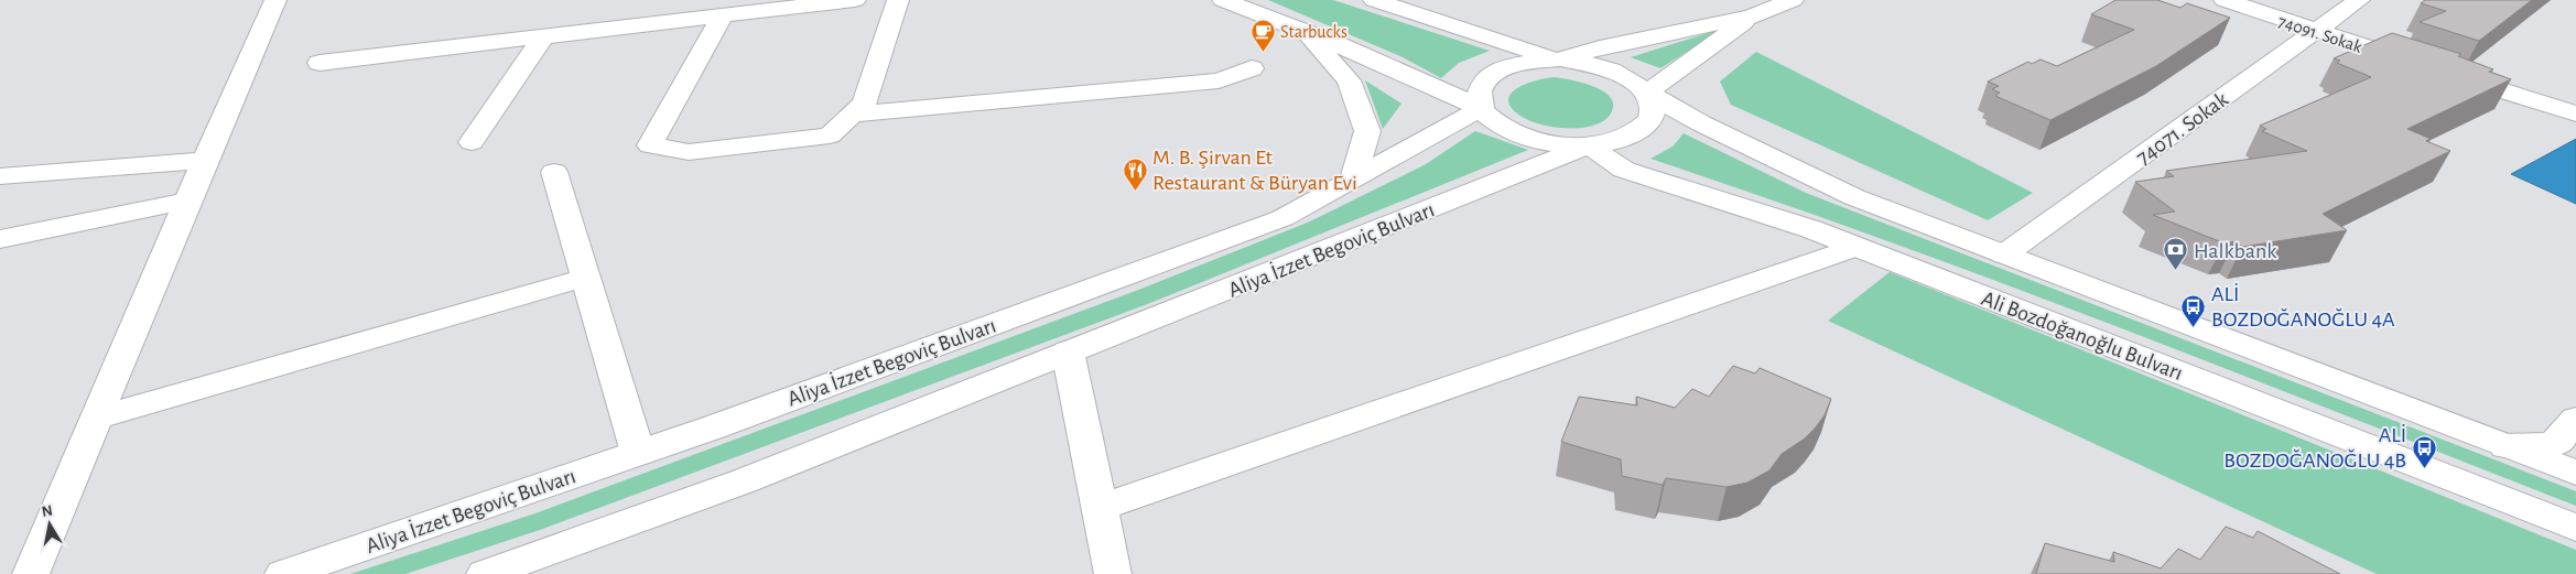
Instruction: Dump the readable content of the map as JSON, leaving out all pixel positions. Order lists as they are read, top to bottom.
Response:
{
  "streets": {
    "street": [
      "74091. Sokak",
      "74071. Sokak",
      "Aliya İzzet Begoviç Bulvarı",
      "Ali Bozdoğanoğlu Bulvarı"
    ]
  },
  "crossings": [
    ["74091. Sokak", "74071. Sokak"],
    ["Aliya İzzet Begoviç Bulvarı", "Ali Bozdoğanoğlu Bulvarı"]
  ],
  "places": {
    "cafe": ["Starbucks"],
    "restaurant": ["M. B. Şirvan Et Restaurant & Büryan Evi"],
    "bank": ["Halkbank"],
    "bus stop": ["ALİ BOZDOĞANOĞLU 4A", "ALİ BOZDOĞANOĞLU 4B"]
  },
  "north": "top"
}
